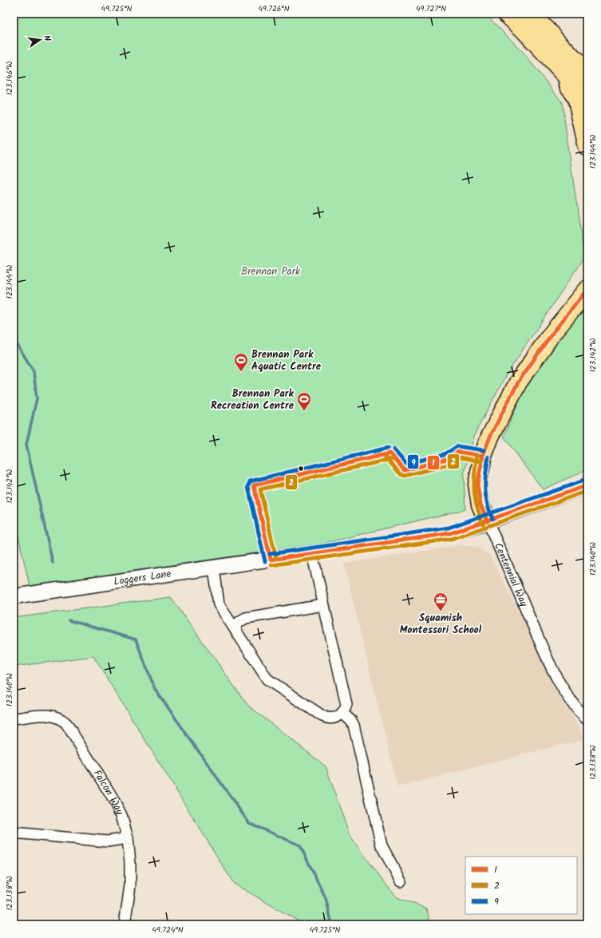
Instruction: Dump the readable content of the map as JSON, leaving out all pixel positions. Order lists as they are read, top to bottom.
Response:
{
  "streets": {
    "street": ["Centennial Way", "Loggers Lane", "Falcon Way"]
  },
  "crossings": [
    ["Centennial Way", "Loggers Lane"]
  ],
  "parks": ["Brennan Park"],
  "places": {
    "sports": ["Brennan Park Aquatic Centre", "Brennan Park Recreation Centre"],
    "office": ["Squamish Montessori School"]
  },
  "lines": ["transit line 1", "transit line 9", "transit line 2"],
  "legend": ["1", "2", "9"],
  "north": "right",
  "coordinates": [
    "49.725°N",
    "49.726°N",
    "49.727°N",
    "123.146°W",
    "123.144°W",
    "123.142°W",
    "123.140°W",
    "123.138°W",
    "49.724°N"
  ]
}
